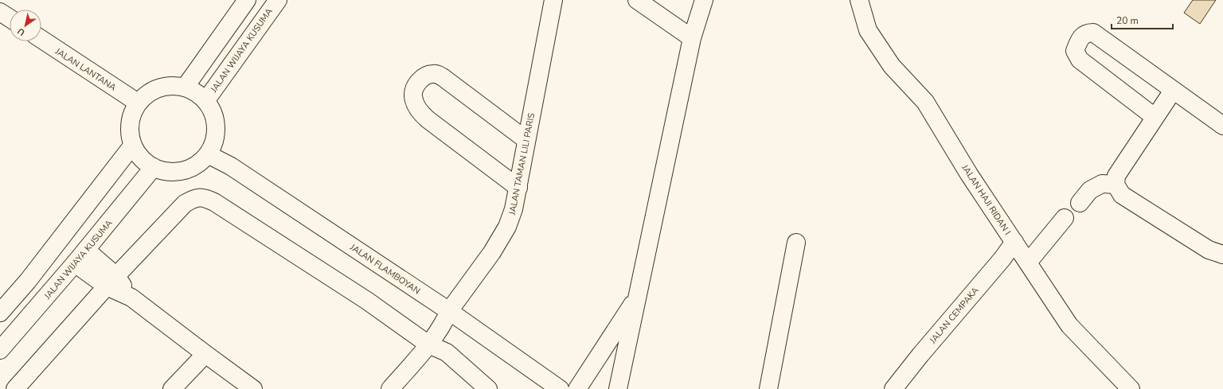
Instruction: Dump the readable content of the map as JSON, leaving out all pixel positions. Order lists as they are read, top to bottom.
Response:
{
  "streets": {
    "street": [
      "JALAN WIJAYA KUSUMA",
      "JALAN LANTANA",
      "JALAN TAMAN LILI PARIS",
      "JALAN HAJI RIDAN I",
      "JALAN FLAMBOYAN",
      "JALAN CEMPAKA"
    ]
  },
  "crossings": [
    ["JALAN WIJAYA KUSUMA", "JALAN LANTANA"],
    ["JALAN WIJAYA KUSUMA", "JALAN FLAMBOYAN"],
    ["JALAN LANTANA", "JALAN FLAMBOYAN"],
    ["JALAN TAMAN LILI PARIS", "JALAN FLAMBOYAN"],
    ["JALAN HAJI RIDAN I", "JALAN CEMPAKA"]
  ],
  "scale_bar": "20 m",
  "north": "bottom left"
}
